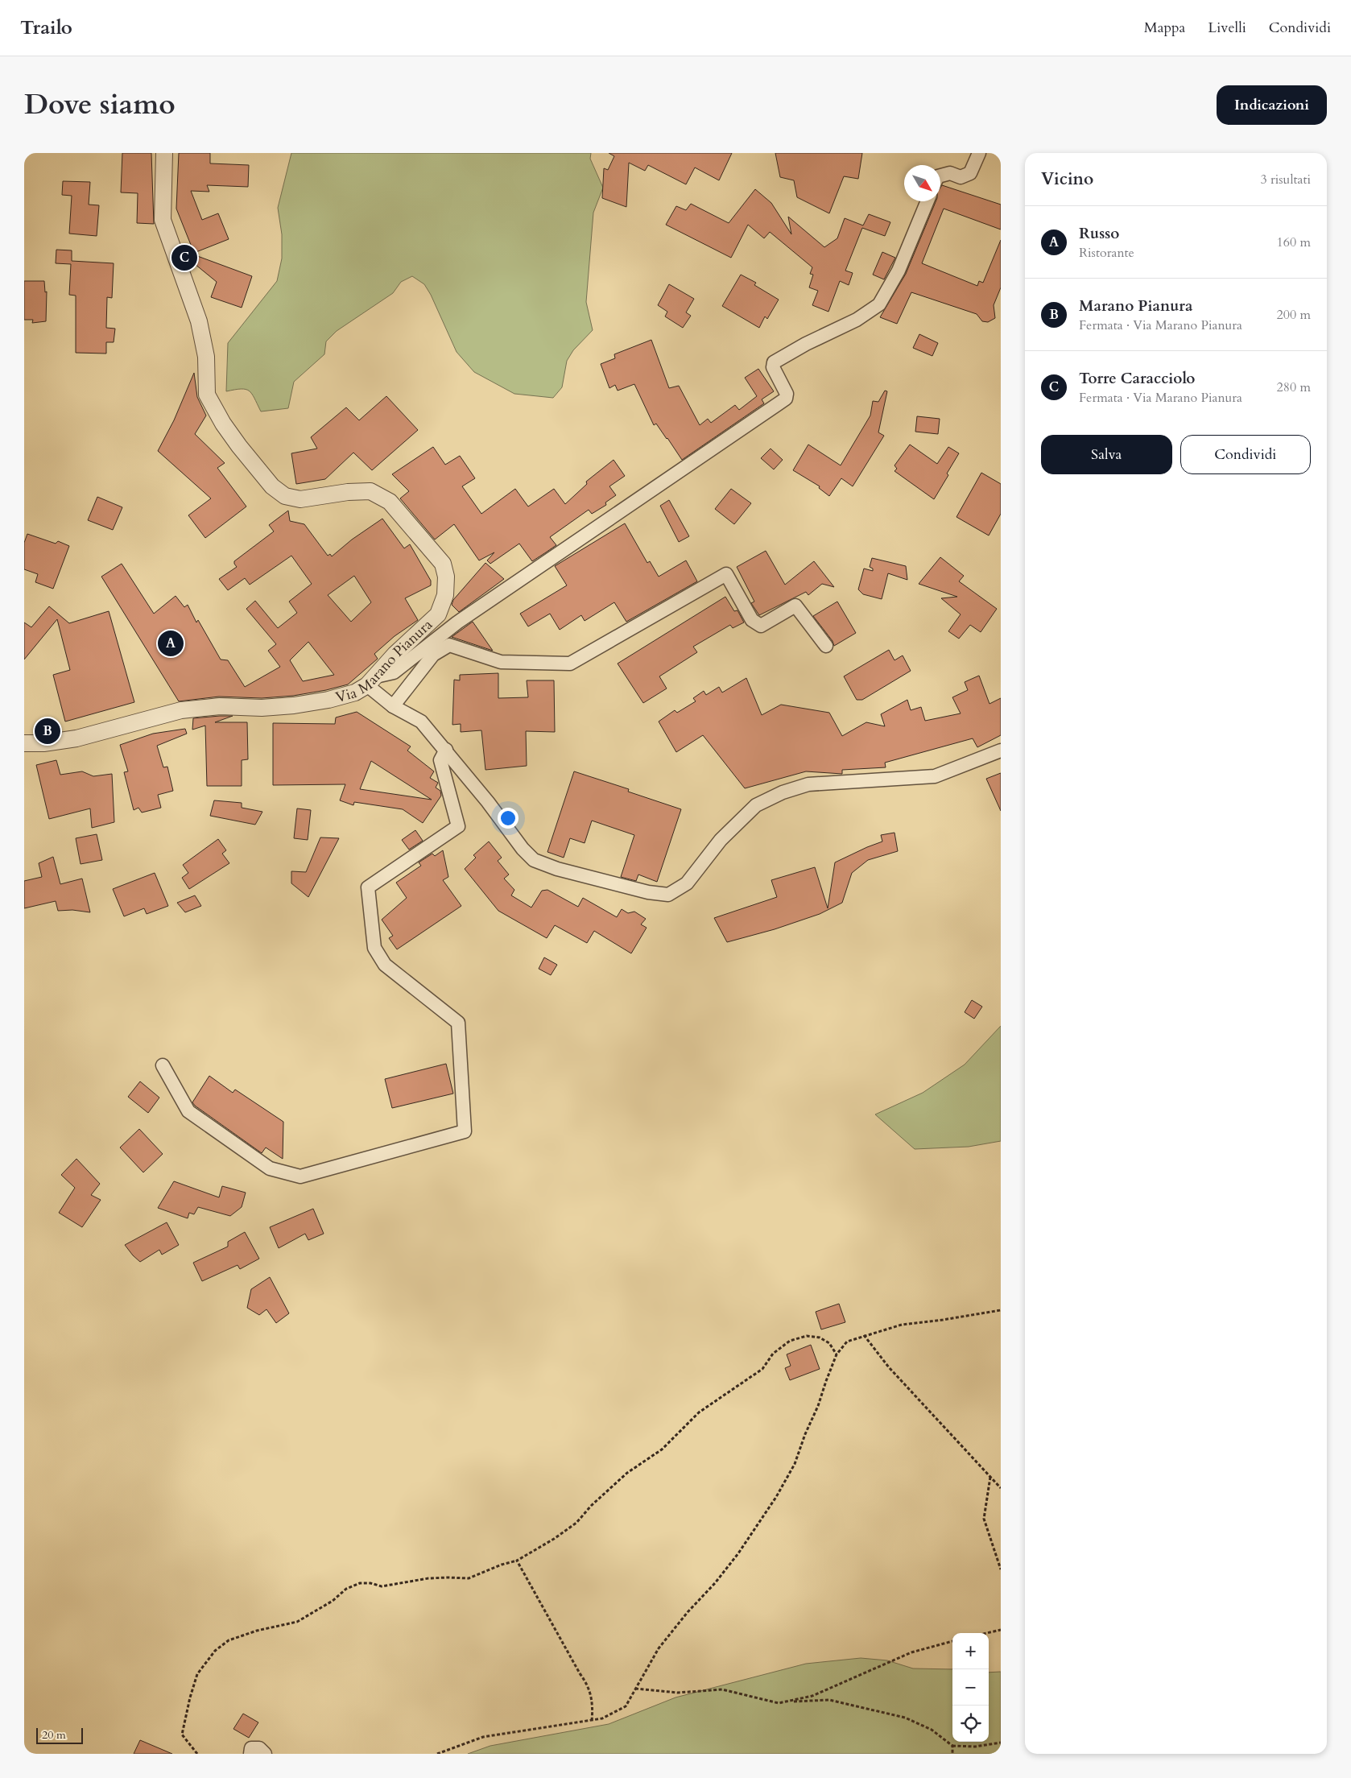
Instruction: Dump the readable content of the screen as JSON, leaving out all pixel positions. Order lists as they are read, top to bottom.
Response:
{
  "streets": {
    "street": ["Via Marano Pianura"]
  },
  "scale_bar": "20 m",
  "north": "bottom right",
  "page": {
    "header": "Trailo",
    "nav": ["Mappa", "Livelli", "Condividi"],
    "title": "Dove siamo",
    "buttons": [
      "Indicazioni",
      ["Salva", "Condividi"]
    ],
    "heading": ["Vicino", "3 risultati"],
    "list": [
      {
        "mark": "A",
        "name": "Russo",
        "note": "Ristorante",
        "value": "160 m"
      },
      {
        "mark": "B",
        "name": "Marano Pianura",
        "note": "Fermata · Via Marano Pianura",
        "value": "200 m"
      },
      {
        "mark": "C",
        "name": "Torre Caracciolo",
        "note": "Fermata · Via Marano Pianura",
        "value": "280 m"
      }
    ],
    "pins": ["C", "A", "B"],
    "map_buttons": ["+", "−"],
    "scale": "20 m"
  }
}
